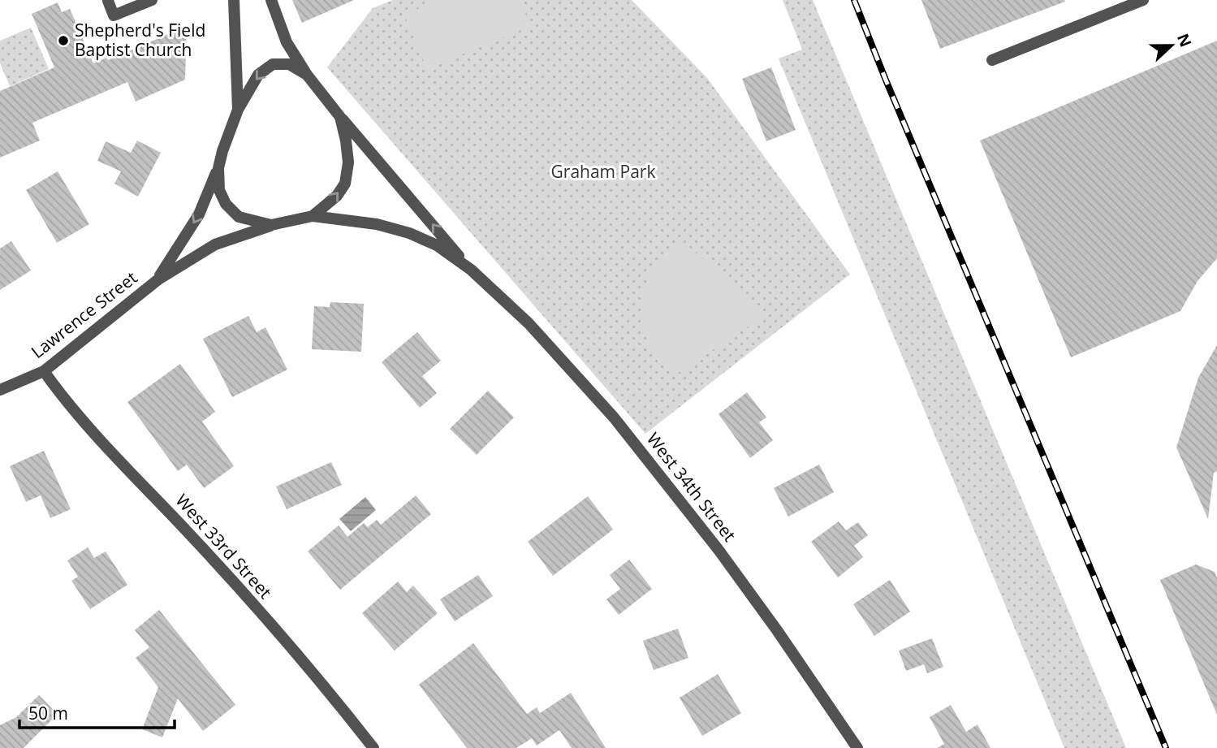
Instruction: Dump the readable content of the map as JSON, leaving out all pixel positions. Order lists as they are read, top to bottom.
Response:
{
  "streets": {
    "street": ["Lawrence Street", "West 34th Street", "West 33rd Street"]
  },
  "crossings": [
    ["Lawrence Street", "West 34th Street"],
    ["Lawrence Street", "West 33rd Street"]
  ],
  "parks": ["Graham Park"],
  "places": ["Shepherd's Field Baptist Church"],
  "scale_bar": "50 m",
  "north": "right"
}
